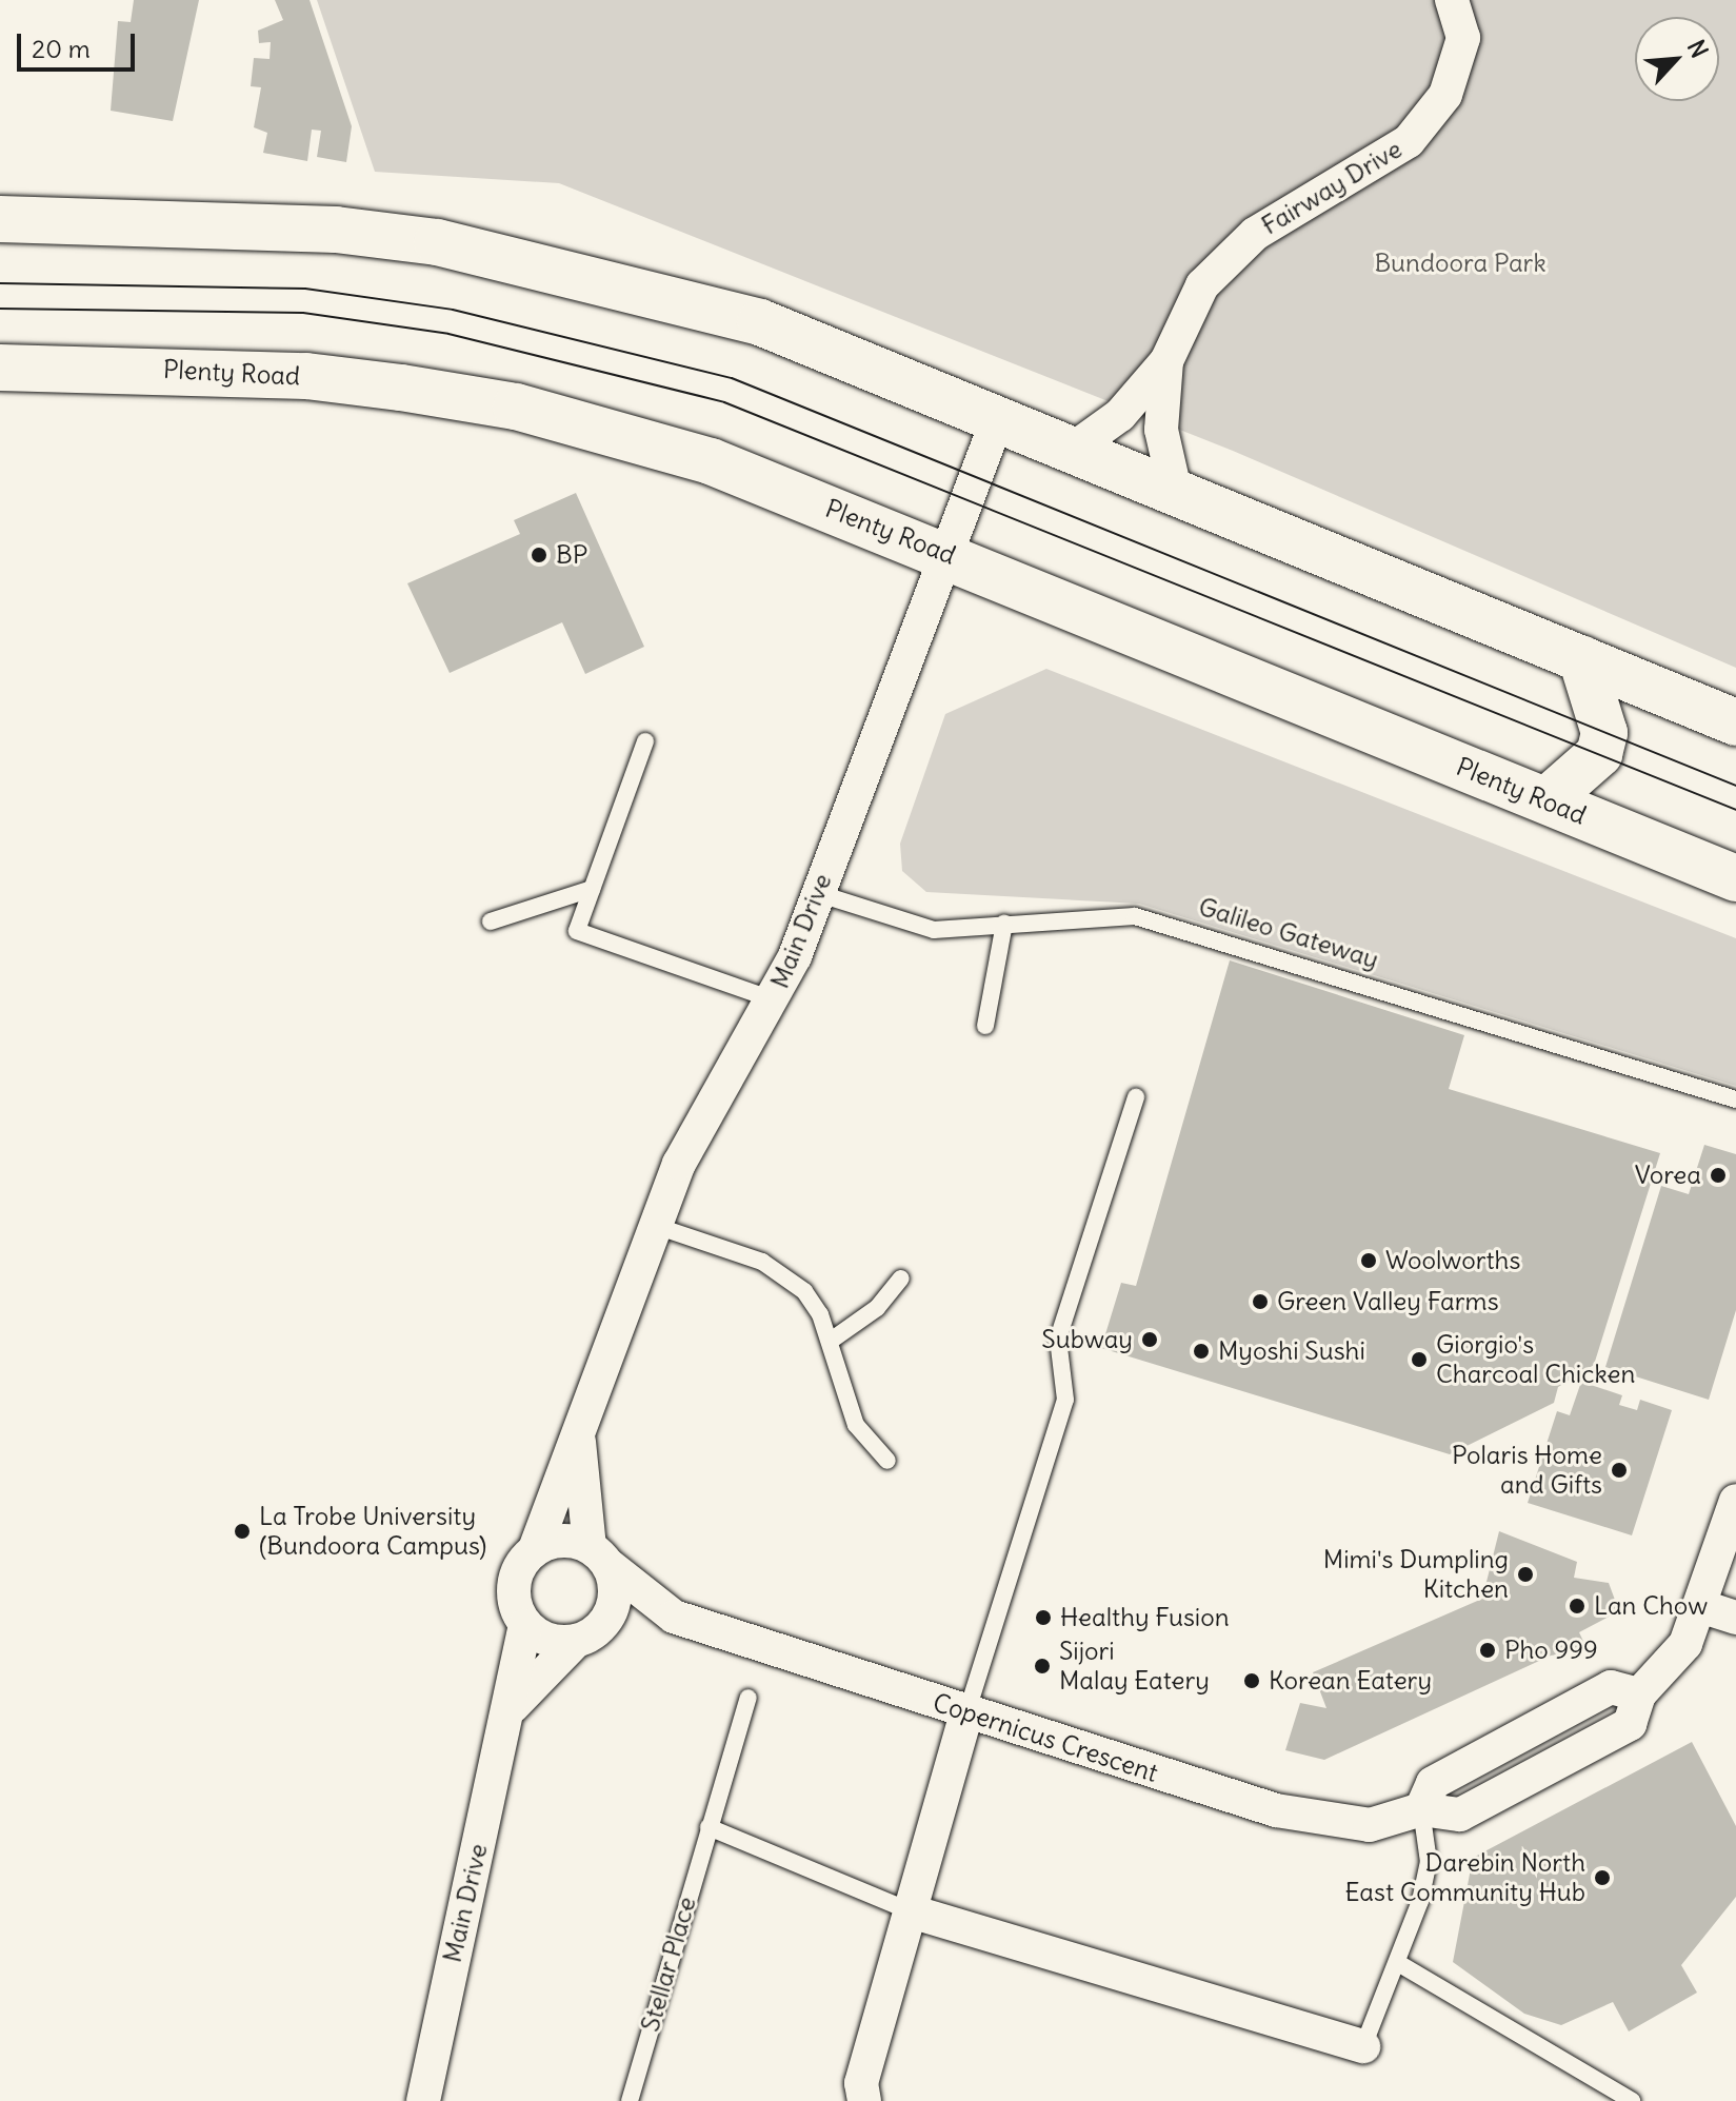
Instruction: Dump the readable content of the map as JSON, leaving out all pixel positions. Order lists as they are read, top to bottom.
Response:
{
  "streets": {
    "highway": ["Plenty Road"],
    "street": ["Fairway Drive", "Main Drive", "Copernicus Crescent"],
    "lane": ["Galileo Gateway", "Stellar Place"]
  },
  "crossings": [
    ["Plenty Road", "Main Drive"],
    ["Main Drive", "Galileo Gateway"],
    ["Main Drive", "Copernicus Crescent"]
  ],
  "parks": ["Bundoora Park"],
  "places": [
    "BP",
    "Vorea",
    "Woolworths",
    "Green Valley Farms",
    "Subway",
    "Myoshi Sushi",
    "Giorgio's Charcoal Chicken",
    "Polaris Home and Gifts",
    "La Trobe University (Bundoora Campus)",
    "Mimi's Dumpling Kitchen",
    "Lan Chow",
    "Healthy Fusion",
    "Pho 999",
    "Sijori Malay Eatery",
    "Korean Eatery",
    "Darebin North East Community Hub"
  ],
  "scale_bar": "20 m",
  "north": "top right"
}
